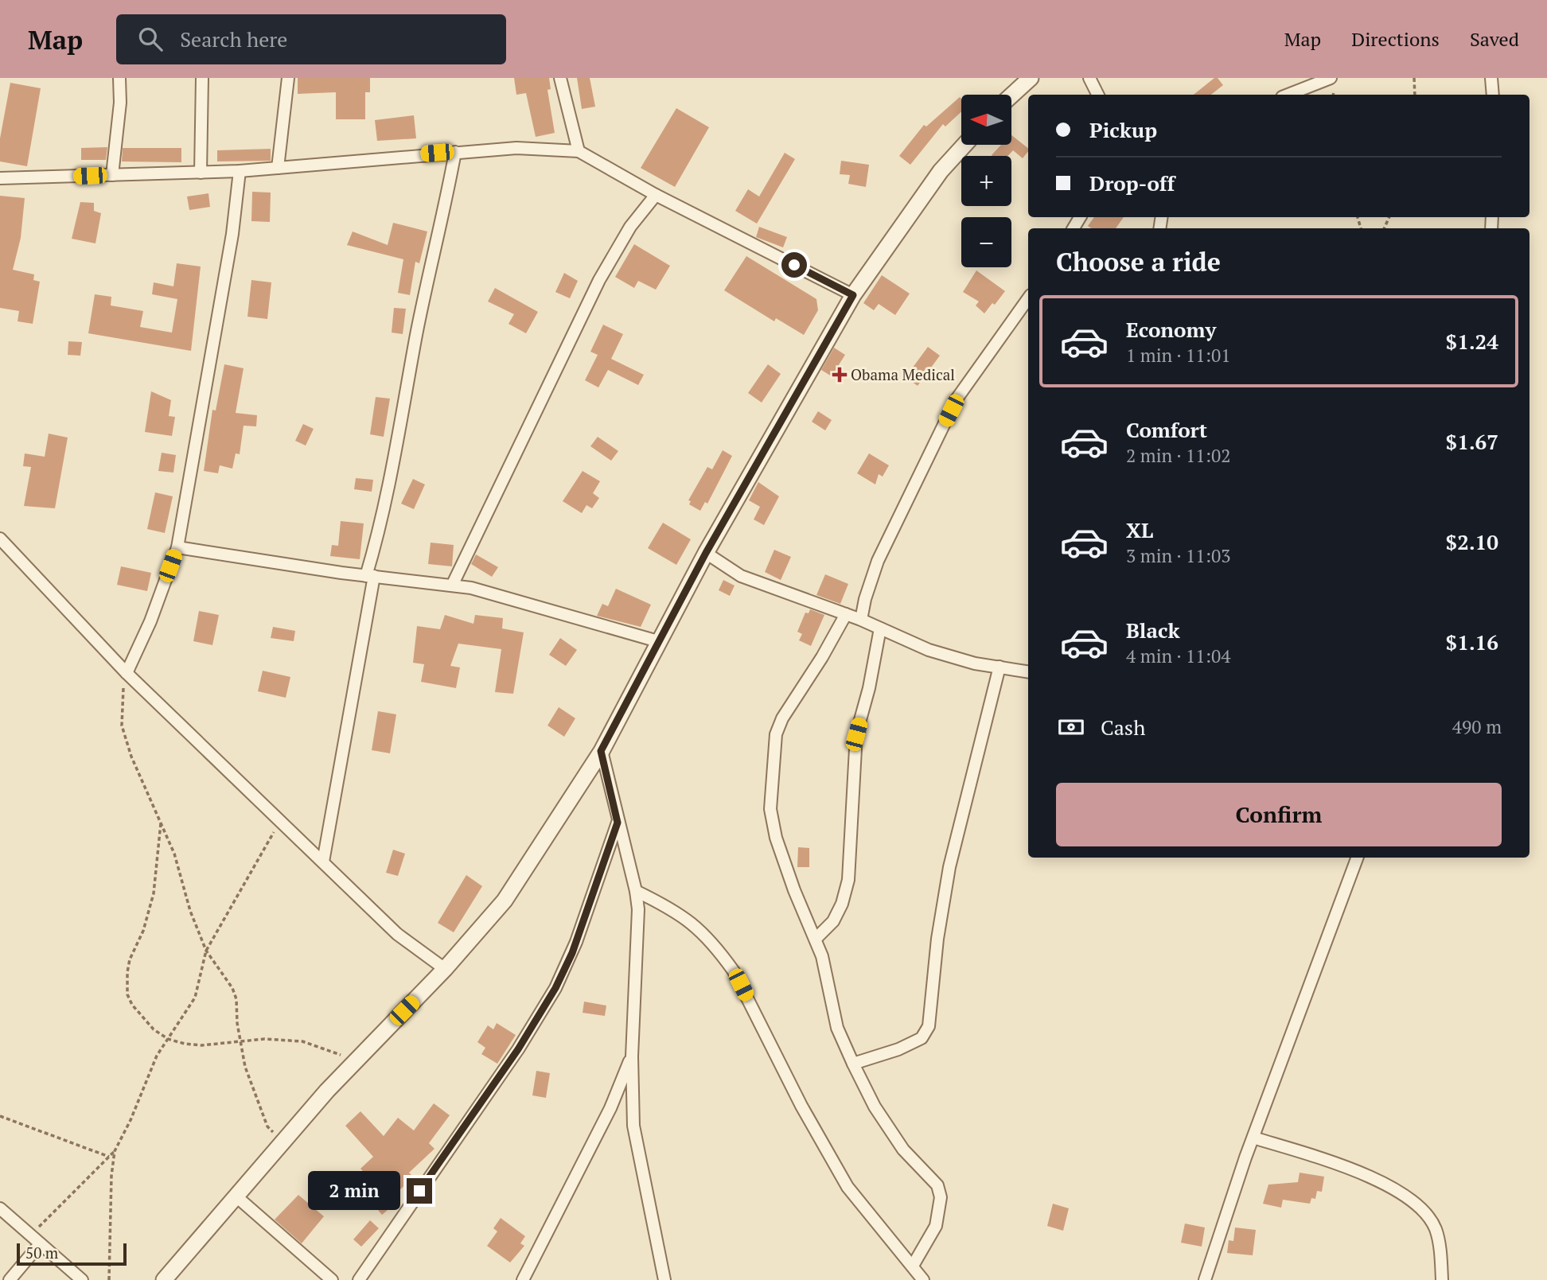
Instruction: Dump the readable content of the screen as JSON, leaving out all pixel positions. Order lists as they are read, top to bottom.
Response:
{
  "places": {
    "health": ["Obama Medical"]
  },
  "scale_bar": "50 m",
  "north": "left",
  "page": {
    "header": "Map",
    "search": "Search here",
    "nav": ["Map", "Directions", "Saved"],
    "map_buttons": ["+", "−"],
    "banner": ["Pickup", "Drop-off"],
    "heading": "Choose a ride",
    "list": [
      {
        "name": "Economy",
        "note": "1 min · 11:01",
        "value": "$1.24"
      },
      {
        "name": "Comfort",
        "note": "2 min · 11:02",
        "value": "$1.67"
      },
      {
        "name": "XL",
        "note": "3 min · 11:03",
        "value": "$2.10"
      },
      {
        "name": "Black",
        "note": "4 min · 11:04",
        "value": "$1.16"
      }
    ],
    "pay": ["Cash", "490 m"],
    "buttons": "Confirm",
    "bubble": "2 min",
    "scale": "50 m"
  }
}
